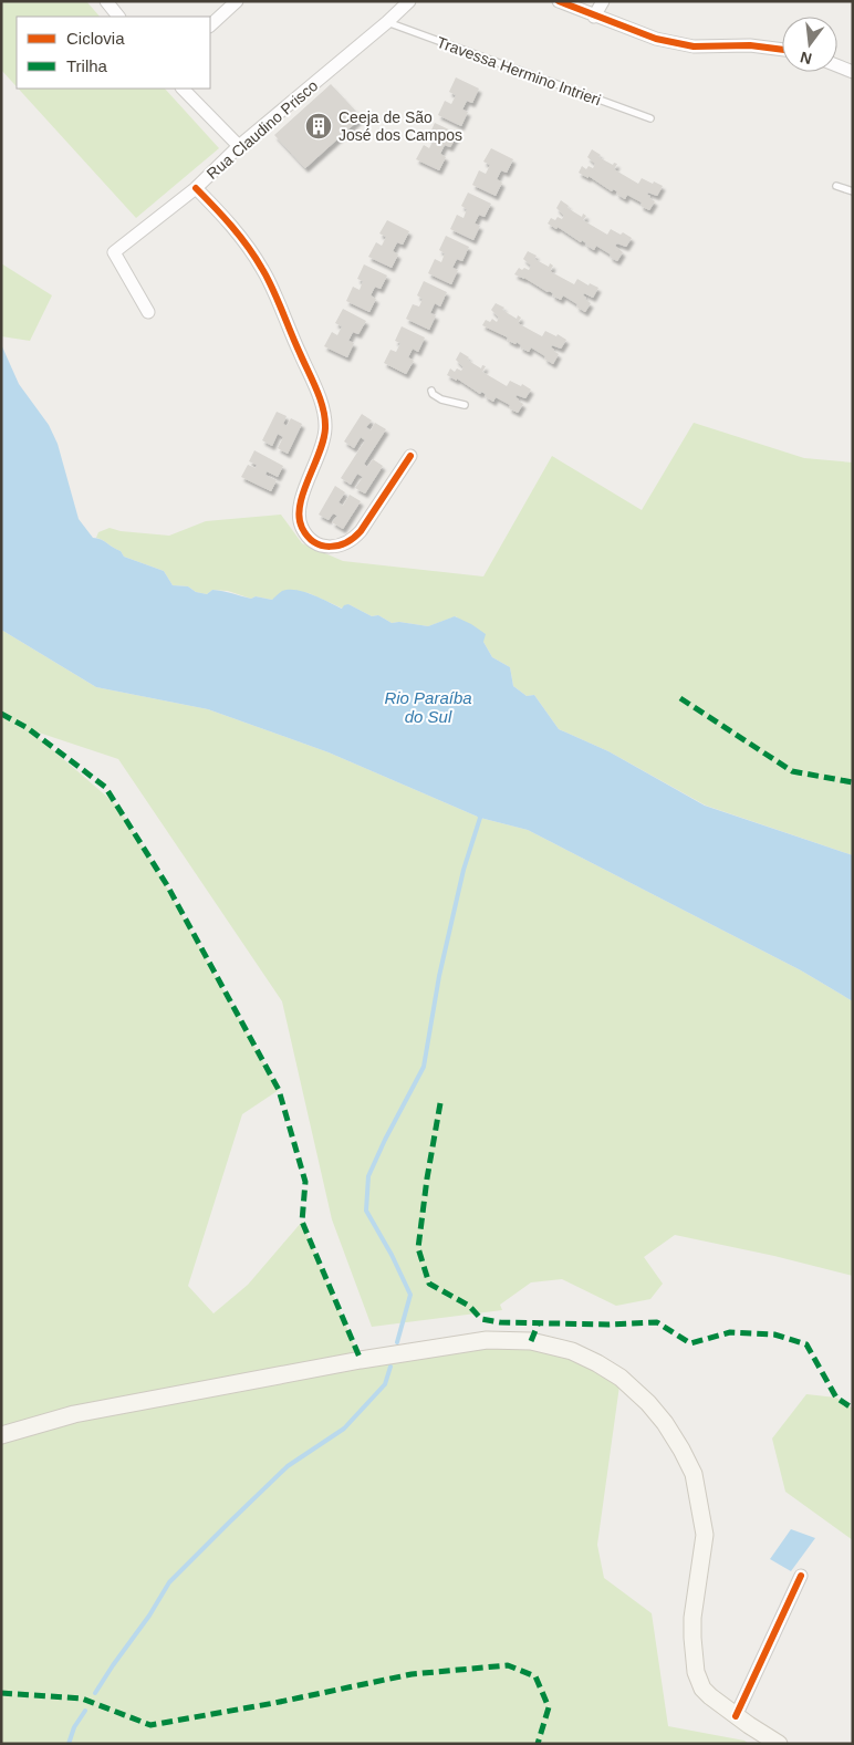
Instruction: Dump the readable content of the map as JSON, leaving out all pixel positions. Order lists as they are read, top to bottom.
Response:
{
  "streets": {
    "street": ["Rua Claudino Prisco"],
    "lane": ["Travessa Hermino Intrieri"]
  },
  "crossings": [
    ["Travessa Hermino Intrieri", "Rua Claudino Prisco"]
  ],
  "water": ["Rio Paraíba do Sul"],
  "places": {
    "building": ["Ceeja de São José dos Campos"]
  },
  "legend": ["Ciclovia", "Trilha"],
  "north": "bottom"
}
